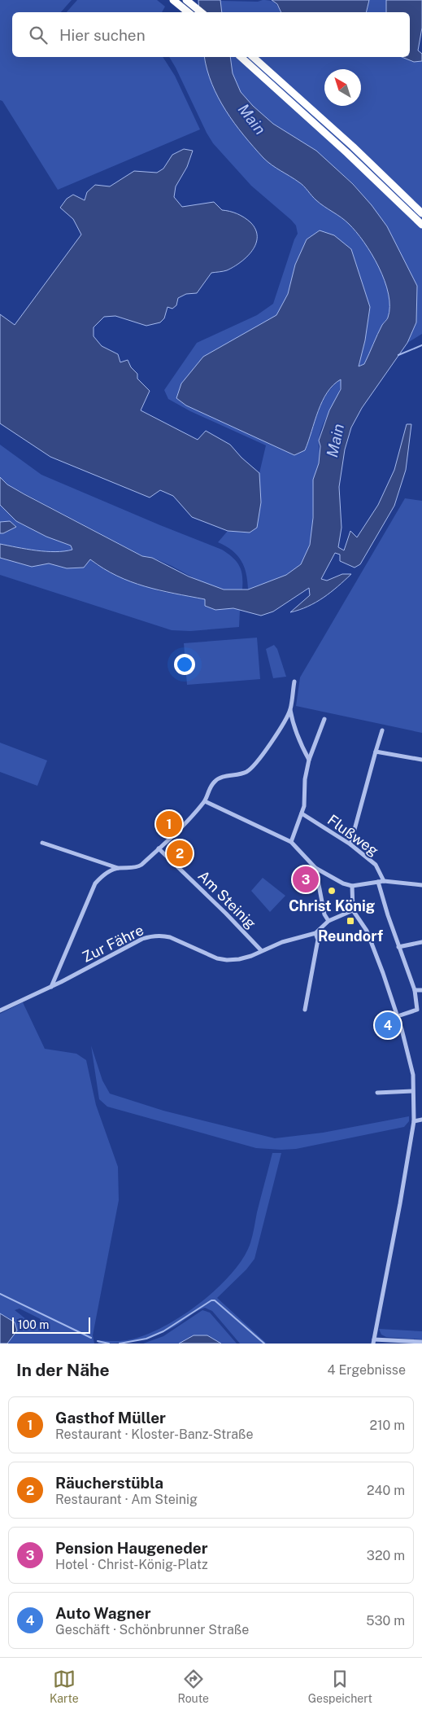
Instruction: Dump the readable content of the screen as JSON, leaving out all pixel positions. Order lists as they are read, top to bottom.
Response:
{
  "streets": {
    "street": ["Flußweg", "Am Steinig", "Zur Fähre"]
  },
  "crossings": [
    ["Am Steinig", "Zur Fähre"]
  ],
  "water": ["Main"],
  "places": {
    "other": ["Christ König"],
    "transit": ["Reundorf"]
  },
  "scale_bar": "100 m",
  "north": "top left",
  "page": {
    "search": "Hier suchen",
    "pins": [
      "1",
      "2",
      "3",
      "4"
    ],
    "scale": "100 m",
    "heading": ["In der Nähe", "4 Ergebnisse"],
    "list": [
      {
        "mark": "1",
        "name": "Gasthof Müller",
        "note": "Restaurant · Kloster-Banz-Straße",
        "value": "210 m"
      },
      {
        "mark": "2",
        "name": "Räucherstübla",
        "note": "Restaurant · Am Steinig",
        "value": "240 m"
      },
      {
        "mark": "3",
        "name": "Pension Haugeneder",
        "note": "Hotel · Christ-König-Platz",
        "value": "320 m"
      },
      {
        "mark": "4",
        "name": "Auto Wagner",
        "note": "Geschäft · Schönbrunner Straße",
        "value": "530 m"
      }
    ],
    "nav": ["Karte", "Route", "Gespeichert"]
  }
}
